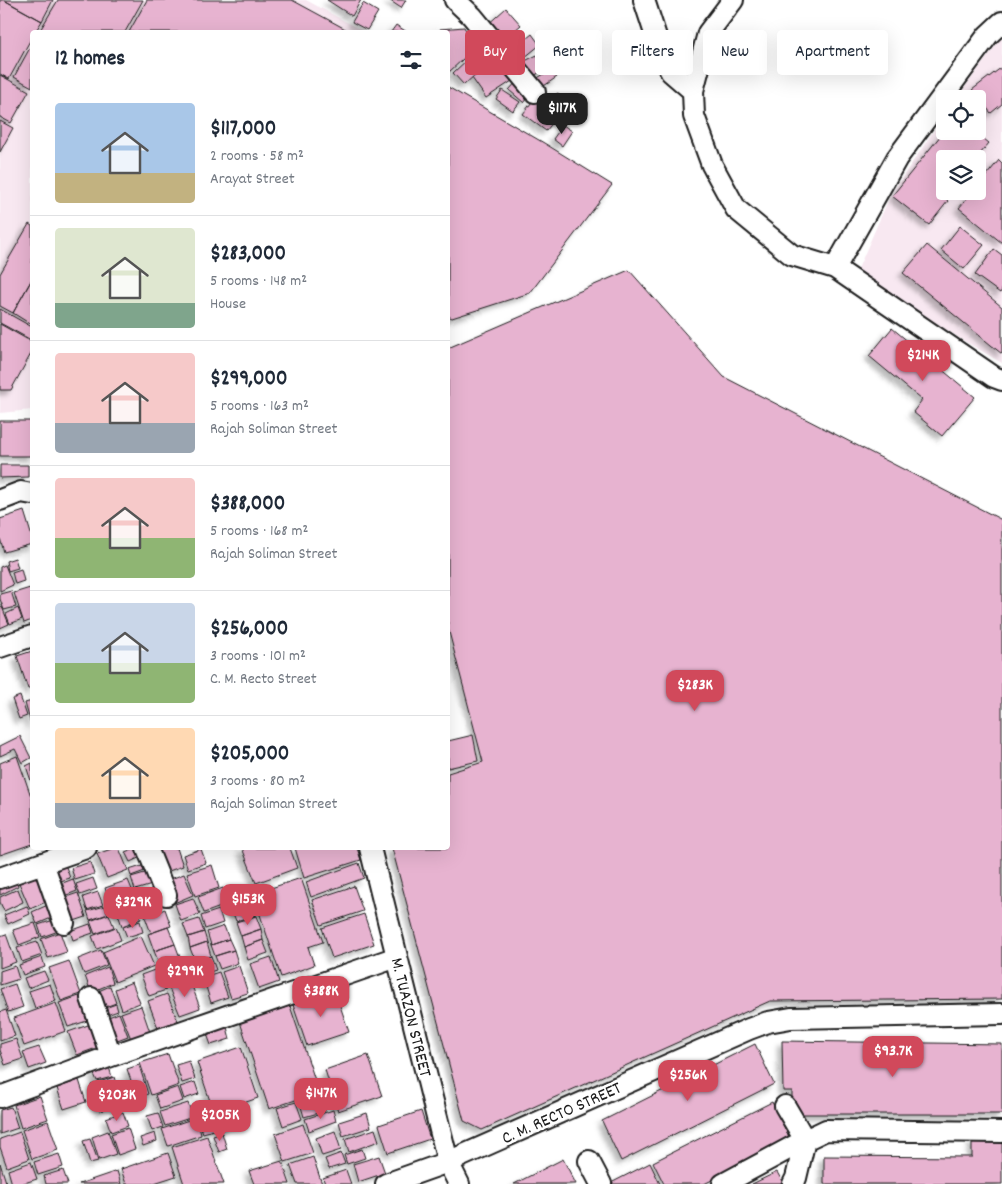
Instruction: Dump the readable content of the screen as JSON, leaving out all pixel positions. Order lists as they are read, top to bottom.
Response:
{
  "streets": {
    "street": ["M. TUAZON STREET", "C. M. RECTO STREET"]
  },
  "crossings": [
    ["M. TUAZON STREET", "C. M. RECTO STREET"]
  ],
  "page": {
    "chip": [
      "Buy",
      "Rent",
      "Filters",
      "New",
      "Apartment"
    ],
    "heading": "12 homes",
    "list": [
      {
        "name": "$117,000",
        "note": "2 rooms · 58 m² · Arayat Street"
      },
      {
        "name": "$283,000",
        "note": "5 rooms · 148 m² · House"
      },
      {
        "name": "$299,000",
        "note": "5 rooms · 163 m² · Rajah Soliman Street"
      },
      {
        "name": "$388,000",
        "note": "5 rooms · 168 m² · Rajah Soliman Street"
      },
      {
        "name": "$256,000",
        "note": "3 rooms · 101 m² · C. M. Recto Street"
      },
      {
        "name": "$205,000",
        "note": "3 rooms · 80 m² · Rajah Soliman Street"
      }
    ],
    "price": [
      "$117K",
      "$214K",
      "$283K",
      "$153K",
      "$329K",
      "$299K",
      "$388K",
      "$93.7K",
      "$256K",
      "$147K",
      "$203K",
      "$205K"
    ]
  }
}
